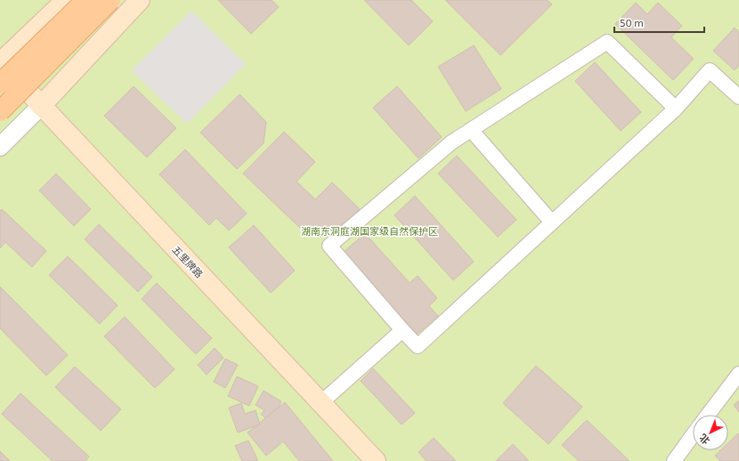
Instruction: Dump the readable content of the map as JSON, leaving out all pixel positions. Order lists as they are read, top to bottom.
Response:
{
  "streets": {
    "main road": ["五里牌路"]
  },
  "parks": ["湖南东洞庭湖国家级自然保护区"],
  "scale_bar": "50 m",
  "north": "bottom left"
}
